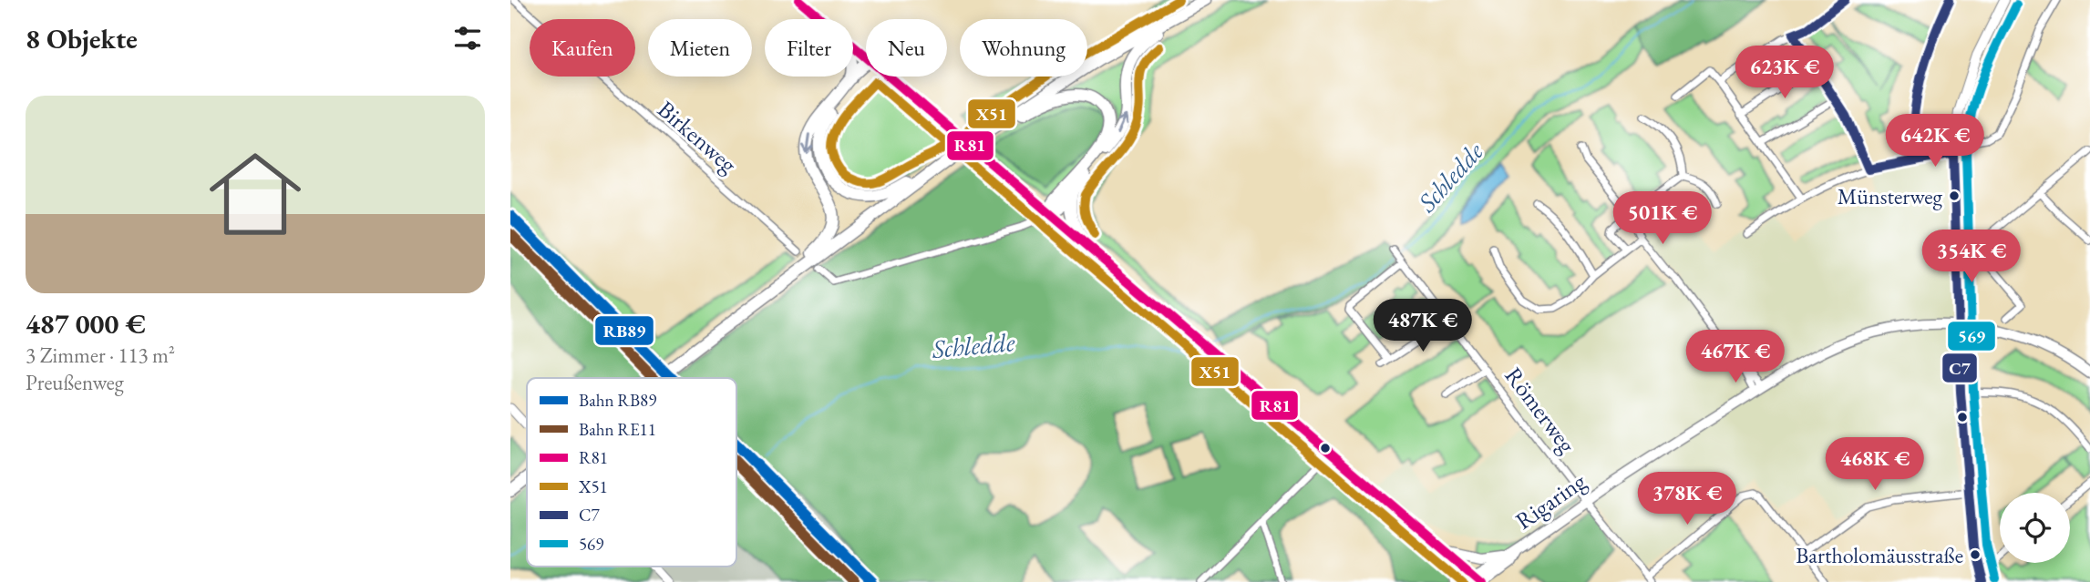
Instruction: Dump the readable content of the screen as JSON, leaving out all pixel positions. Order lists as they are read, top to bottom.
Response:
{
  "streets": {
    "main road": ["Rigaring"],
    "street": ["Birkenweg", "Römerweg"]
  },
  "crossings": [
    ["Römerweg", "Rigaring"]
  ],
  "water": ["Schledde"],
  "places": ["Münsterweg", "Bartholomäusstraße"],
  "lines": [
    "transit line R81",
    "transit line X51",
    "transit line C7",
    "transit line 569",
    "rail line RB89",
    "rail line RE11"
  ],
  "legend": [
    "Bahn RB89",
    "Bahn RE11",
    "R81",
    "X51",
    "C7",
    "569"
  ],
  "page": {
    "heading": "8 Objekte",
    "chip": [
      "Kaufen",
      "Mieten",
      "Filter",
      "Neu",
      "Wohnung"
    ],
    "price": [
      "623K €",
      "642K €",
      "501K €",
      "354K €",
      "487K €",
      "467K €",
      "468K €",
      "378K €"
    ],
    "list": [
      {
        "name": "487 000 €",
        "note": "3 Zimmer · 113 m² · Preußenweg"
      }
    ]
  }
}
